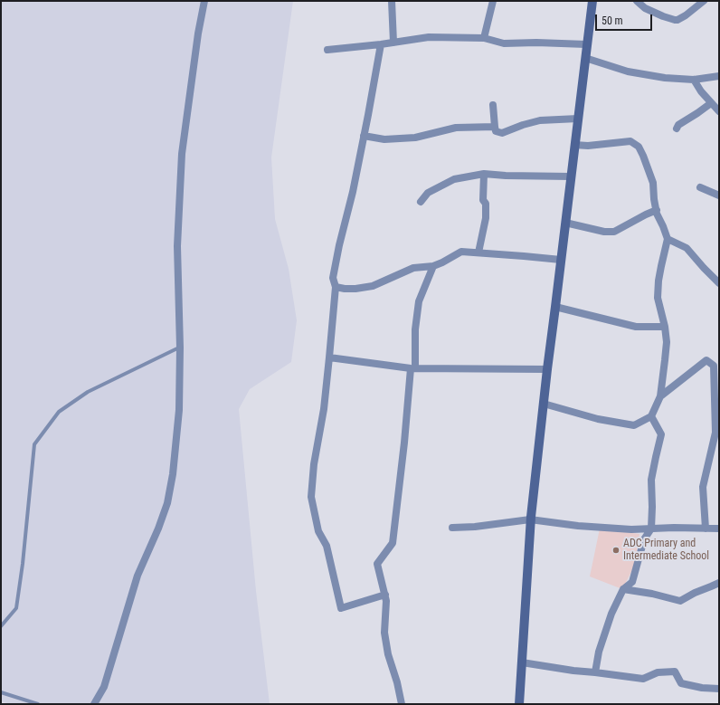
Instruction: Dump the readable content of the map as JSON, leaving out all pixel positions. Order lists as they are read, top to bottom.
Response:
{
  "places": ["ADC Primary and Intermediate School"],
  "scale_bar": "50 m"
}
